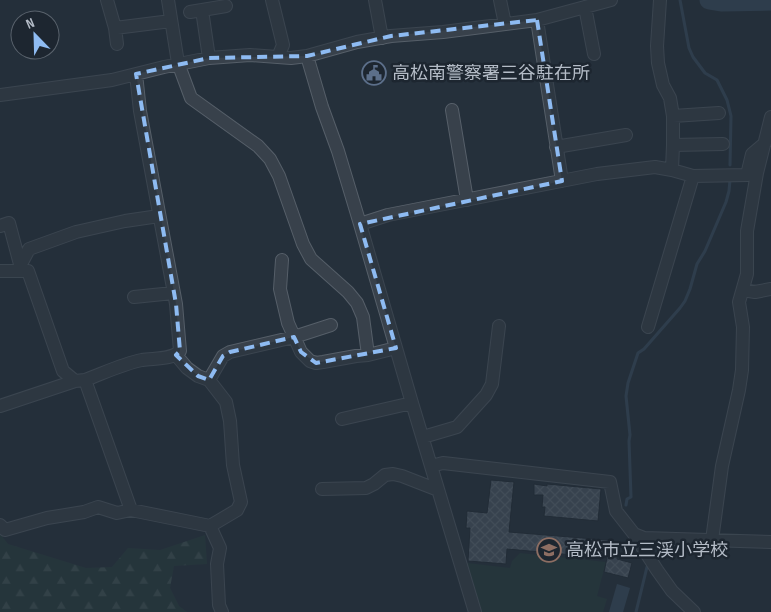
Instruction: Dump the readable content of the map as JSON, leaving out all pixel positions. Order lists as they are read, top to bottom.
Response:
{
  "places": {
    "public building": ["高松南警察署三谷駐在所"],
    "school or university": ["高松市立三渓小学校"]
  },
  "north": "top left"
}
